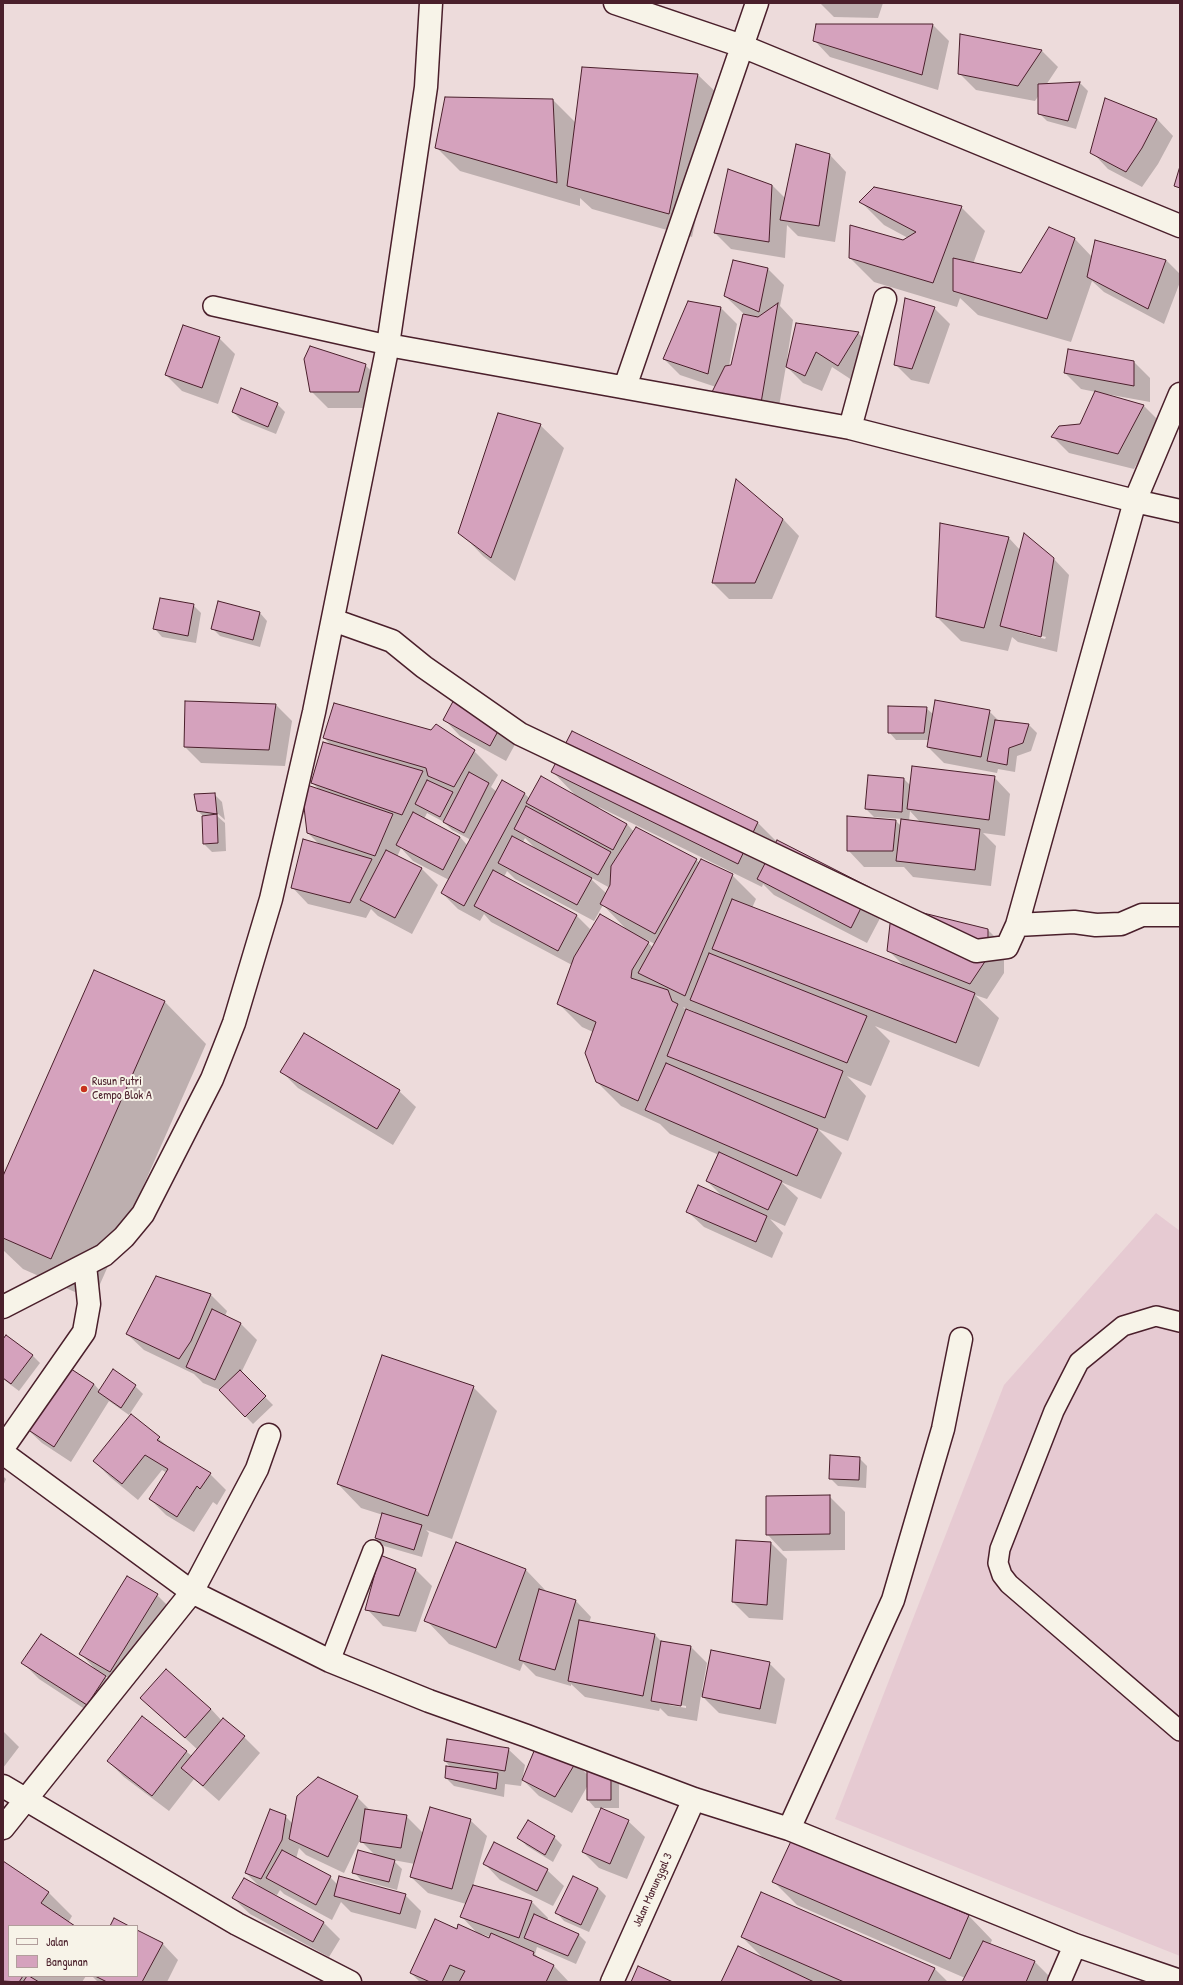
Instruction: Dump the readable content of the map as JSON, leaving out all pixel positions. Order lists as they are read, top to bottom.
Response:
{
  "streets": {
    "street": ["Jalan Manunggal 3"]
  },
  "places": ["Rusun Putri Cempo Blok A"],
  "legend": ["Jalan", "Bangunan"]
}
